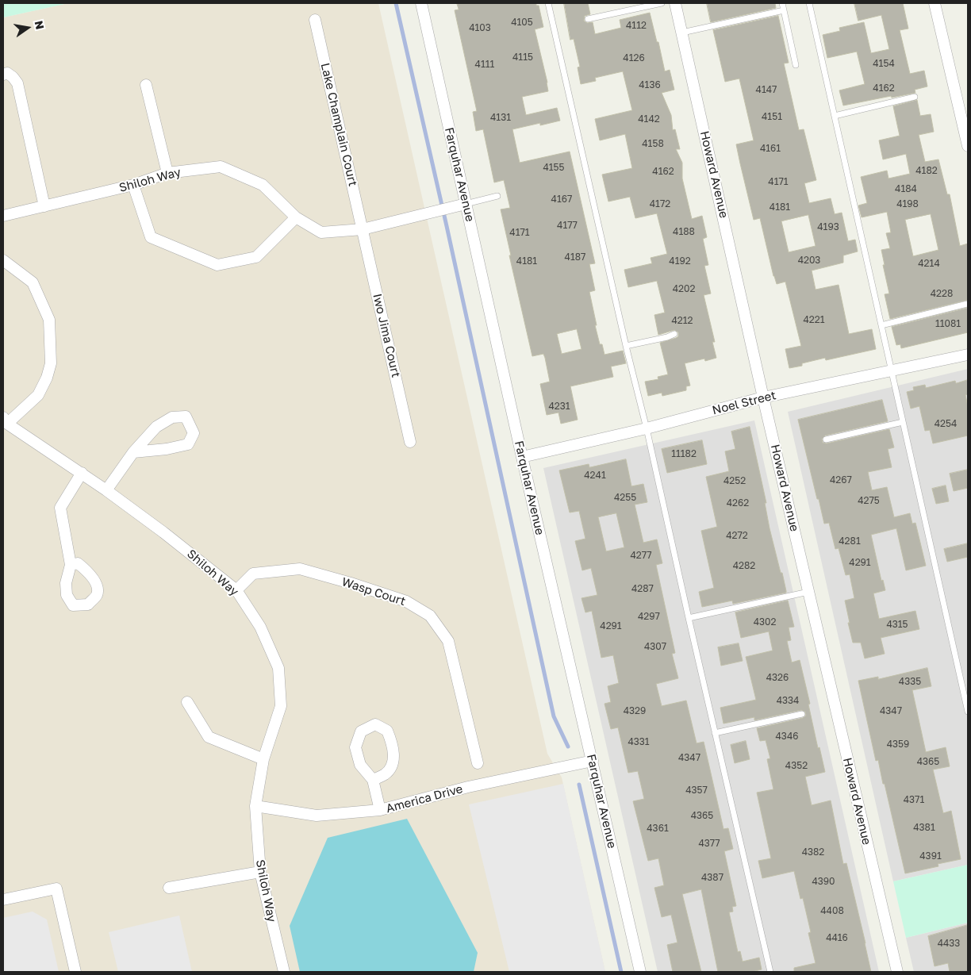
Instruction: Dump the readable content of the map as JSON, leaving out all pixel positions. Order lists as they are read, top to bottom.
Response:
{
  "streets": {
    "street": [
      "Lake Champlain Court",
      "Farquhar Avenue",
      "Howard Avenue",
      "Shiloh Way",
      "Iwo Jima Court",
      "Noel Street",
      "Wasp Court",
      "America Drive"
    ]
  },
  "crossings": [
    ["Lake Champlain Court", "Shiloh Way"],
    ["Lake Champlain Court", "Iwo Jima Court"],
    ["Farquhar Avenue", "Shiloh Way"],
    ["Farquhar Avenue", "Noel Street"],
    ["Farquhar Avenue", "America Drive"],
    ["Howard Avenue", "Noel Street"],
    ["Shiloh Way", "Iwo Jima Court"],
    ["Shiloh Way", "Wasp Court"],
    ["Shiloh Way", "America Drive"]
  ],
  "house_numbers": [
    "4105",
    "4112",
    "4103",
    "4115",
    "4126",
    "4154",
    "4111",
    "4136",
    "4162",
    "4147",
    "4151",
    "4131",
    "4142",
    "4158",
    "4161",
    "4155",
    "4182",
    "4162",
    "4171",
    "4184",
    "4167",
    "4172",
    "4198",
    "4181",
    "4177",
    "4193",
    "4188",
    "4171",
    "4187",
    "4203",
    "4181",
    "4192",
    "4214",
    "4202",
    "4228",
    "4221",
    "4212",
    "11081",
    "4231",
    "4254",
    "11182",
    "4241",
    "4267",
    "4252",
    "4255",
    "4275",
    "4262",
    "4272",
    "4281",
    "4277",
    "4291",
    "4282",
    "4287",
    "4297",
    "4302",
    "4315",
    "4291",
    "4307",
    "4326",
    "4335",
    "4334",
    "4329",
    "4347",
    "4346",
    "4331",
    "4359",
    "4347",
    "4365",
    "4352",
    "4357",
    "4371",
    "4365",
    "4381",
    "4361",
    "4377",
    "4382",
    "4391",
    "4387",
    "4390",
    "4408",
    "4416",
    "4433"
  ],
  "north": "right"
}
